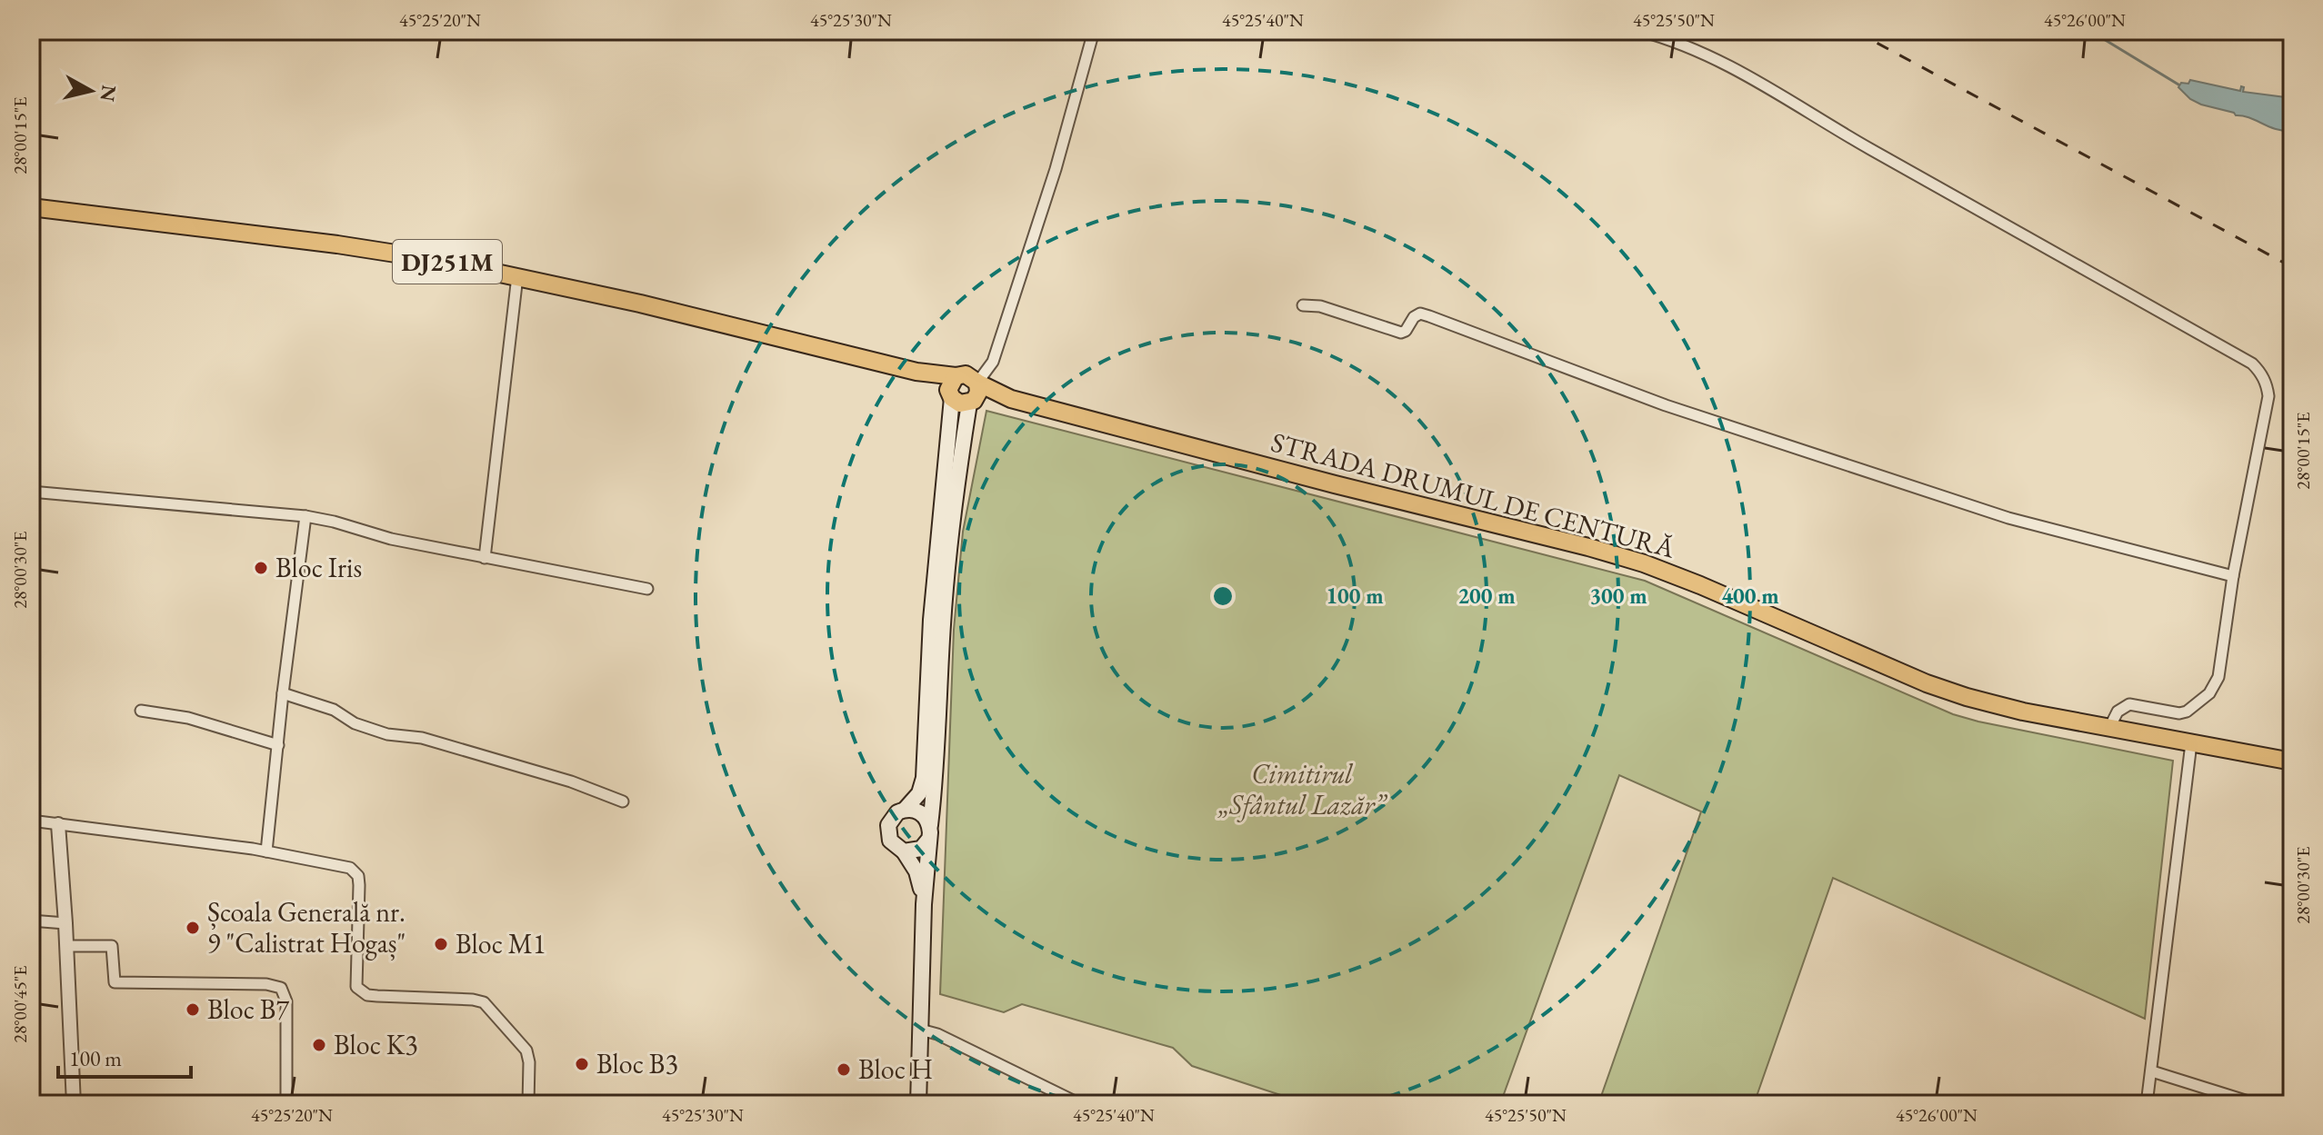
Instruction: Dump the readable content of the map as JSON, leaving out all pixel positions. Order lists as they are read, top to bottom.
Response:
{
  "streets": {
    "highway": ["DJ251M", "STRADA DRUMUL DE CENTURĂ"]
  },
  "parks": ["Cimitirul „Sfântul Lazăr”"],
  "places": [
    "Bloc Iris",
    "Școala Generală nr. 9 \"Calistrat Hogaș\"",
    "Bloc M1",
    "Bloc B7",
    "Bloc K3",
    "Bloc B3",
    "Bloc H"
  ],
  "scale_bar": "100 m",
  "north": "right",
  "coordinates": [
    "45°25'20\"N",
    "45°25'30\"N",
    "45°25'40\"N",
    "45°25'50\"N",
    "45°26'00\"N",
    "28°00'15\"E",
    "28°00'30\"E",
    "28°00'45\"E"
  ],
  "rings": [
    "100 m",
    "200 m",
    "300 m",
    "400 m"
  ]
}
